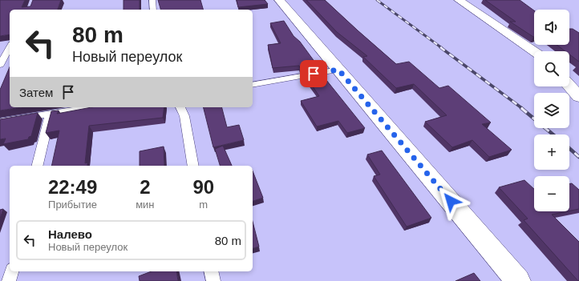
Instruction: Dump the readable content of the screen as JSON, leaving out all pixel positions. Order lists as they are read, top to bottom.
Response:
{
  "page": {
    "map_buttons": ["+", "−"],
    "turn": ["80 m", "Новый переулок"],
    "then": "Затем",
    "eta": [
      "22:49",
      "Прибытие",
      "2",
      "мин",
      "90",
      "m"
    ],
    "list": [
      {
        "name": "Налево",
        "note": "Новый переулок",
        "value": "80 m"
      }
    ]
  }
}
